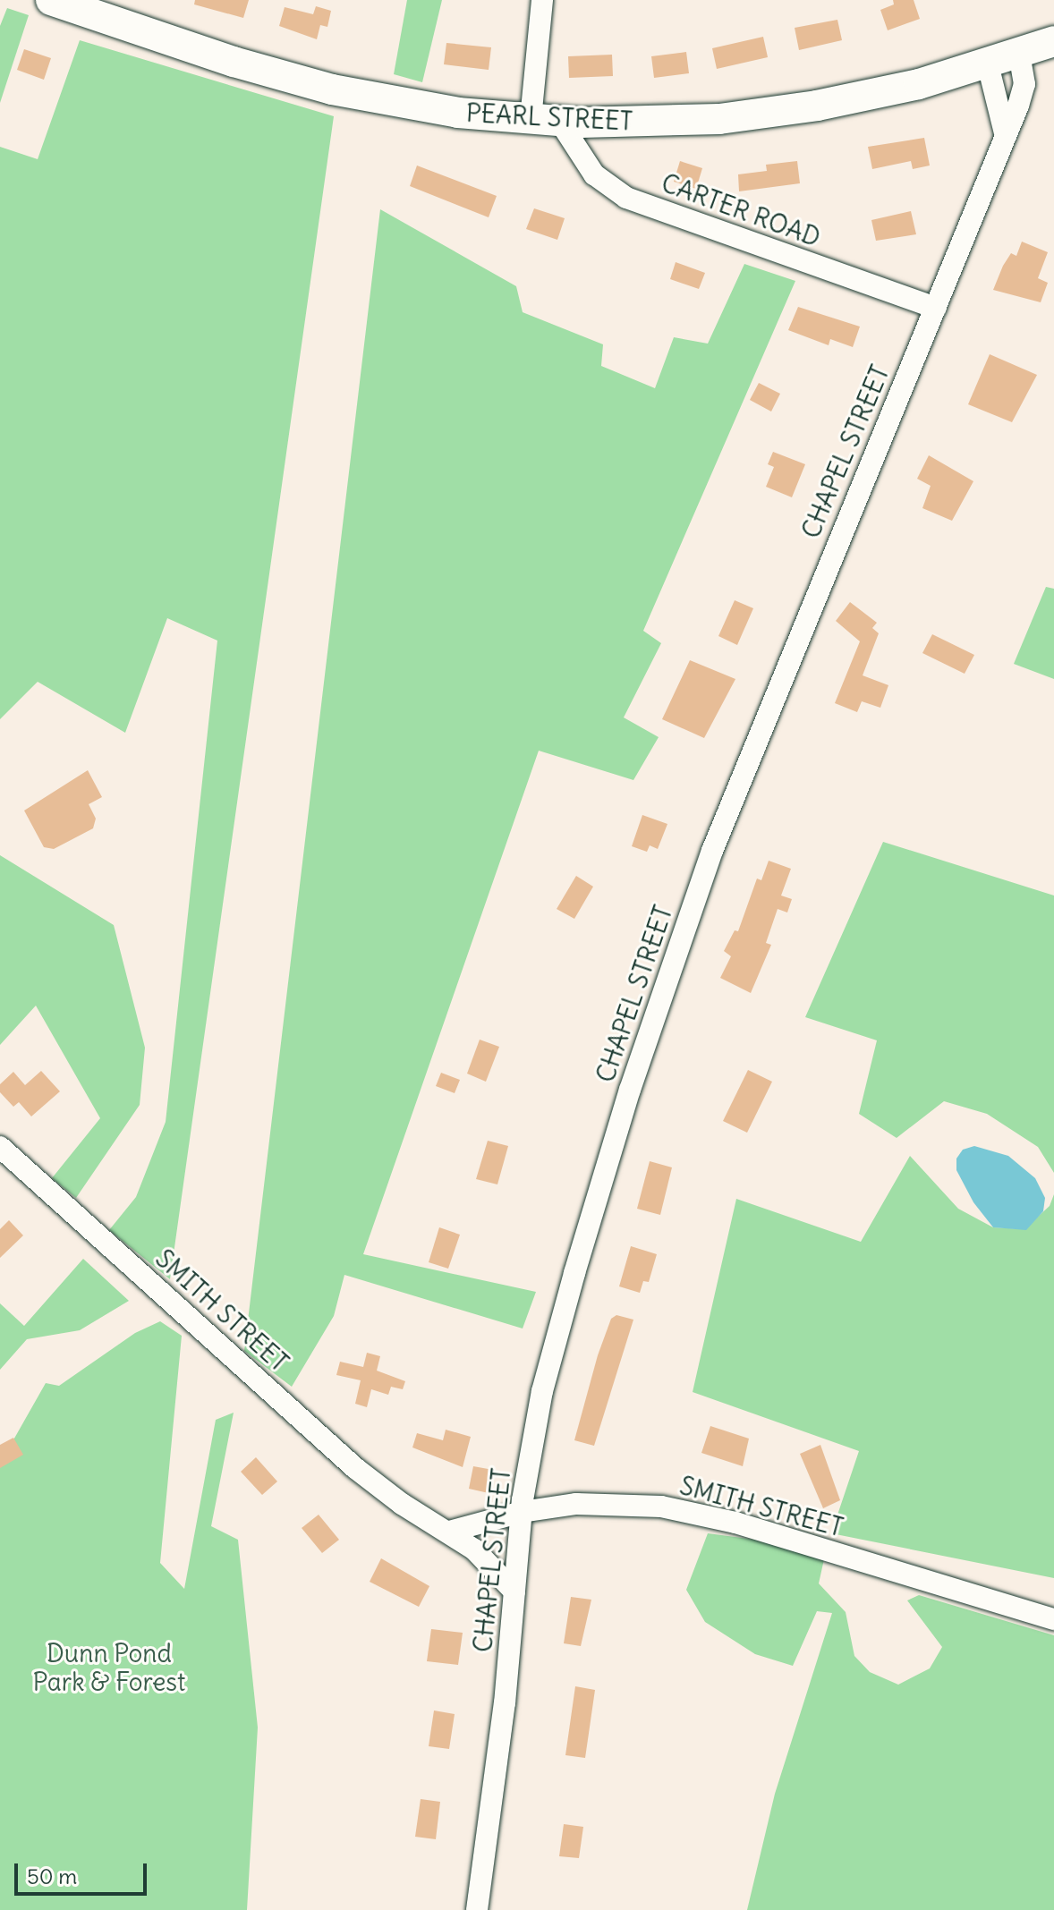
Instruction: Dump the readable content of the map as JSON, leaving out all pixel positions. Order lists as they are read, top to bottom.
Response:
{
  "streets": {
    "main road": ["PEARL STREET"],
    "street": ["CARTER ROAD", "CHAPEL STREET", "SMITH STREET"]
  },
  "crossings": [
    ["PEARL STREET", "CARTER ROAD"],
    ["PEARL STREET", "CHAPEL STREET"],
    ["CARTER ROAD", "CHAPEL STREET"],
    ["CHAPEL STREET", "SMITH STREET"]
  ],
  "parks": ["Dunn Pond Park & Forest"],
  "scale_bar": "50 m"
}
